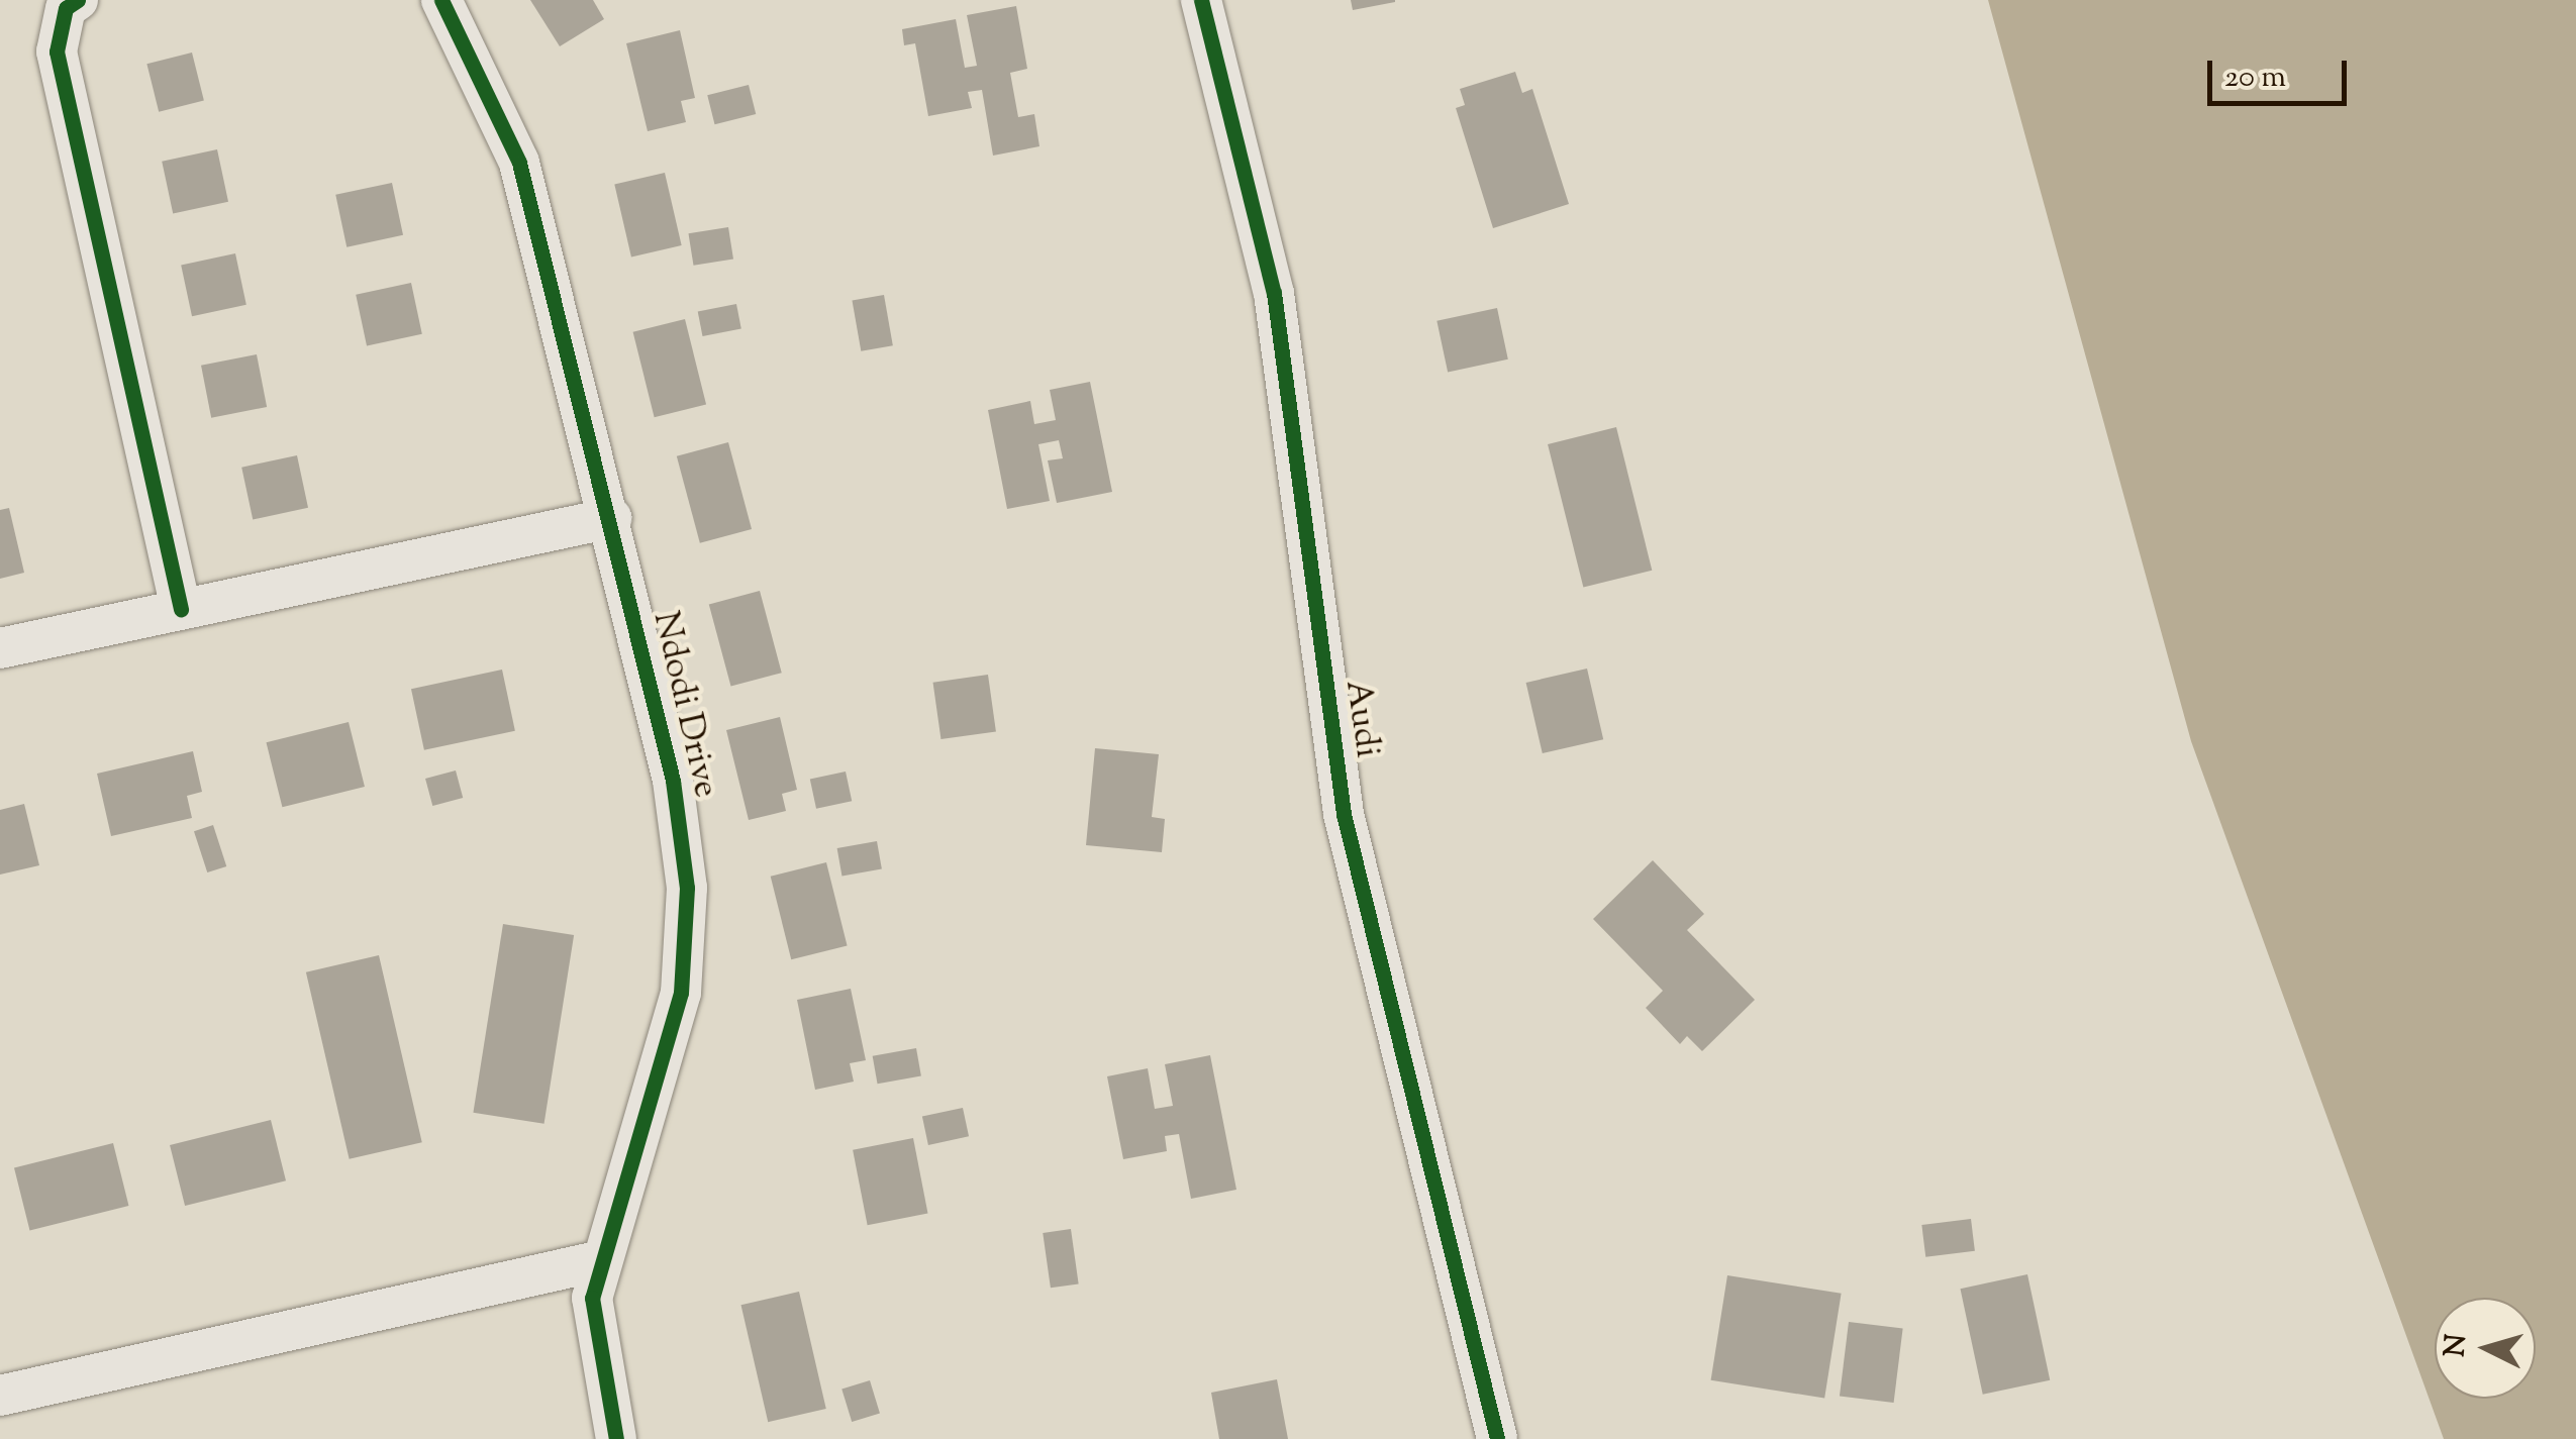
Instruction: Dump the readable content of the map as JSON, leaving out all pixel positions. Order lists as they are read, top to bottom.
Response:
{
  "streets": {
    "street": ["Ndodi Drive", "Audi"]
  },
  "scale_bar": "20 m",
  "north": "left"
}
